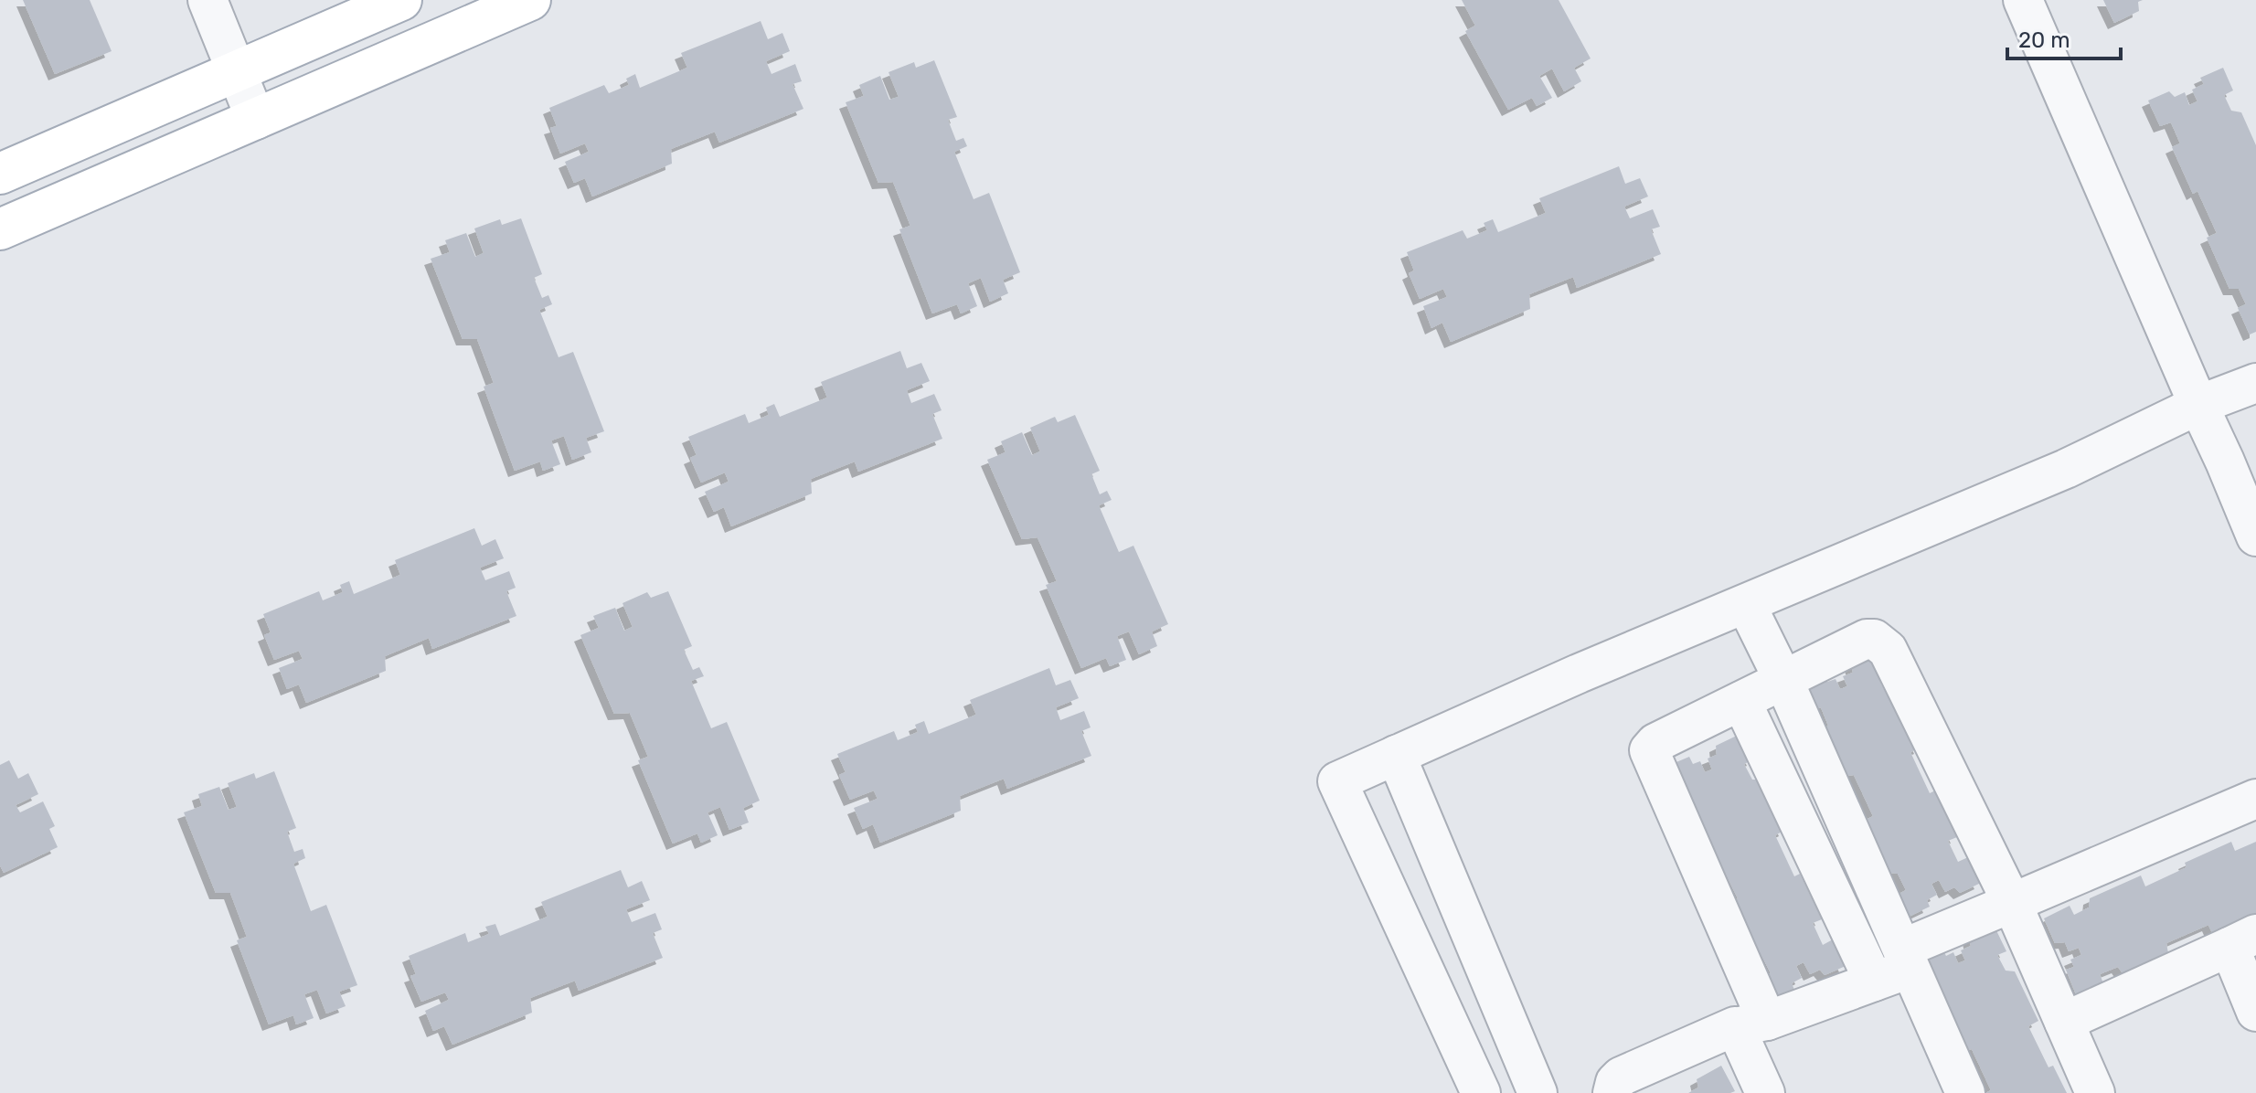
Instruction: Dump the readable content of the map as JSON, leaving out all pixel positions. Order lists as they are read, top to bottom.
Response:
{
  "scale_bar": "20 m"
}
